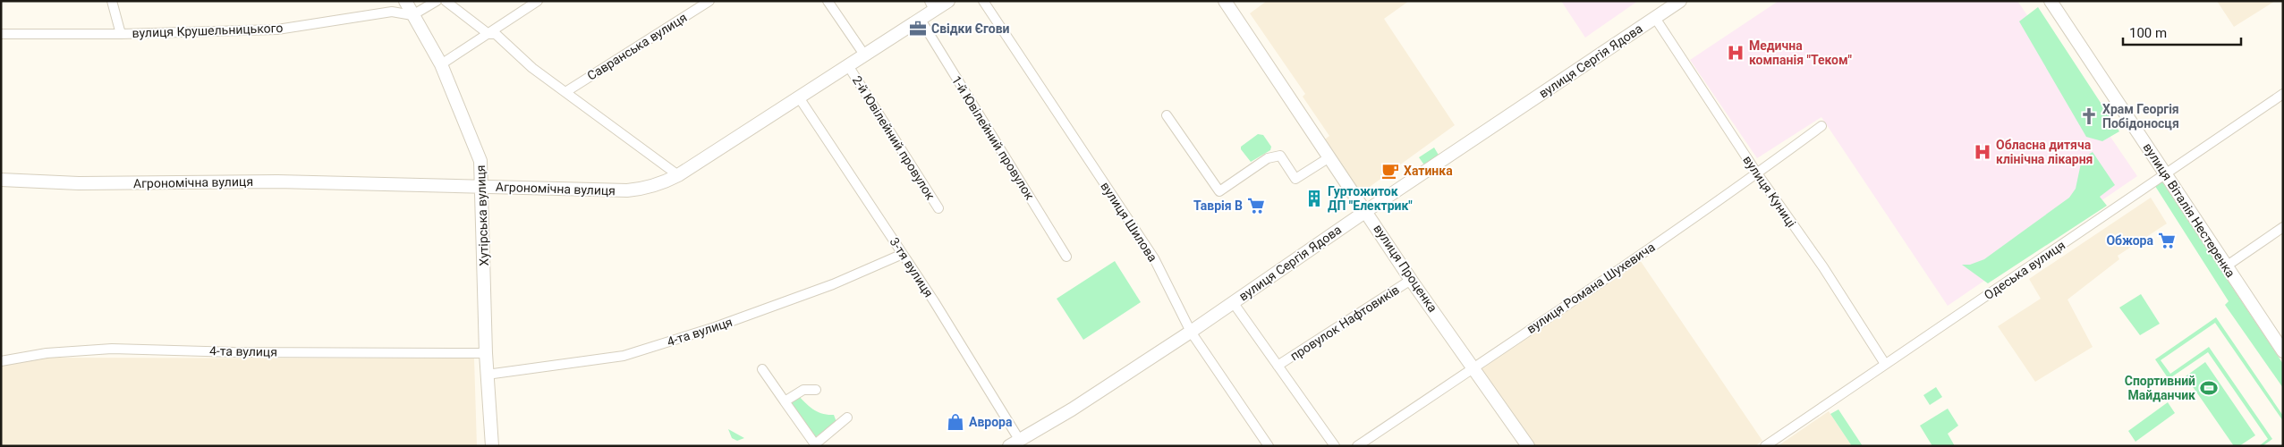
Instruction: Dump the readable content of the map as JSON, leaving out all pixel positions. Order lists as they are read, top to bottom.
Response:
{
  "streets": {
    "street": [
      "вулиця Крушельницького",
      "Савранська вулиця",
      "вулиця Сергія Ядова",
      "2-й Ювілейний провулок",
      "1-й Ювілейний провулок",
      "Агрономічна вулиця",
      "вулиця Куниці",
      "вулиця Віталія Нестеренка",
      "Хутірська вулиця",
      "вулиця Шилова",
      "3-тя вулиця",
      "вулиця Проценка",
      "Одеська вулиця",
      "вулиця Романа Шухевича",
      "провулок Нафтовиків",
      "4-та вулиця"
    ]
  },
  "crossings": [
    ["вулиця Крушельницького", "Хутірська вулиця"],
    ["вулиця Сергія Ядова", "вулиця Куниці"],
    ["вулиця Сергія Ядова", "вулиця Шилова"],
    ["вулиця Сергія Ядова", "3-тя вулиця"],
    ["вулиця Сергія Ядова", "вулиця Проценка"],
    ["вулиця Сергія Ядова", "провулок Нафтовиків"],
    ["2-й Ювілейний провулок", "Агрономічна вулиця"],
    ["1-й Ювілейний провулок", "Агрономічна вулиця"],
    ["Агрономічна вулиця", "Хутірська вулиця"],
    ["Агрономічна вулиця", "3-тя вулиця"],
    ["вулиця Куниці", "Одеська вулиця"],
    ["вулиця Куниці", "вулиця Романа Шухевича"],
    ["вулиця Віталія Нестеренка", "Одеська вулиця"],
    ["Хутірська вулиця", "4-та вулиця"],
    ["3-тя вулиця", "4-та вулиця"],
    ["вулиця Проценка", "вулиця Романа Шухевича"],
    ["вулиця Проценка", "провулок Нафтовиків"]
  ],
  "places": {
    "office": ["Свідки Єгови"],
    "hospital": ["Медична компанія \"Теком\"", "Обласна дитяча клінічна лікарня"],
    "church": ["Храм Георгія Побідоносця"],
    "cafe": ["Хатинка"],
    "building": ["Гуртожиток ДП \"Електрик\""],
    "supermarket": ["Таврія В", "Обжора"],
    "sports": ["Спортивний Майданчик"],
    "shop": ["Аврора"]
  },
  "scale_bar": "100 m"
}
